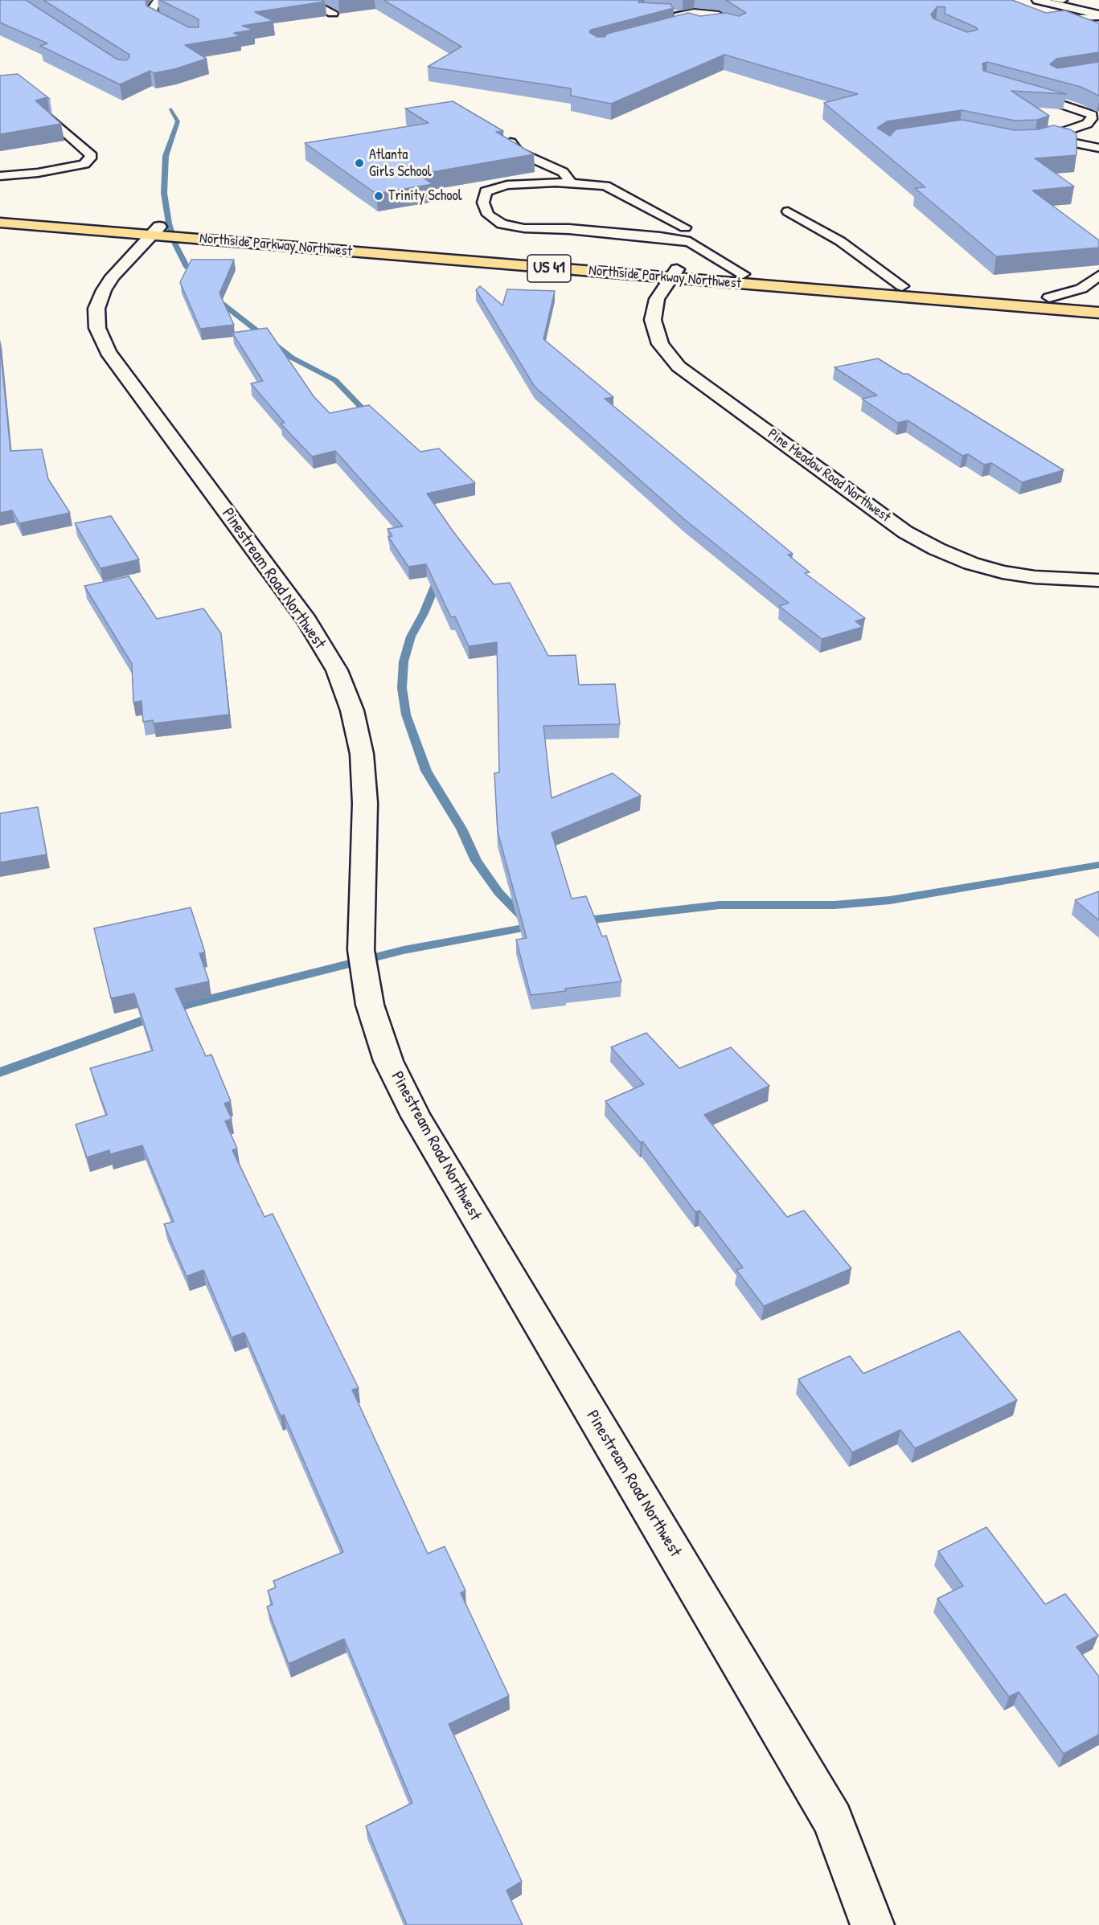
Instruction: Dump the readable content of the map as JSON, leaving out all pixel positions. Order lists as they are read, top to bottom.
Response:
{
  "streets": {
    "main road": ["Northside Parkway Northwest", "US 41"],
    "street": ["Pine Meadow Road Northwest", "Pinestream Road Northwest"]
  },
  "crossings": [
    ["Northside Parkway Northwest", "Pine Meadow Road Northwest"],
    ["Northside Parkway Northwest", "Pinestream Road Northwest"]
  ],
  "places": ["Atlanta Girls School", "Trinity School"]
}
